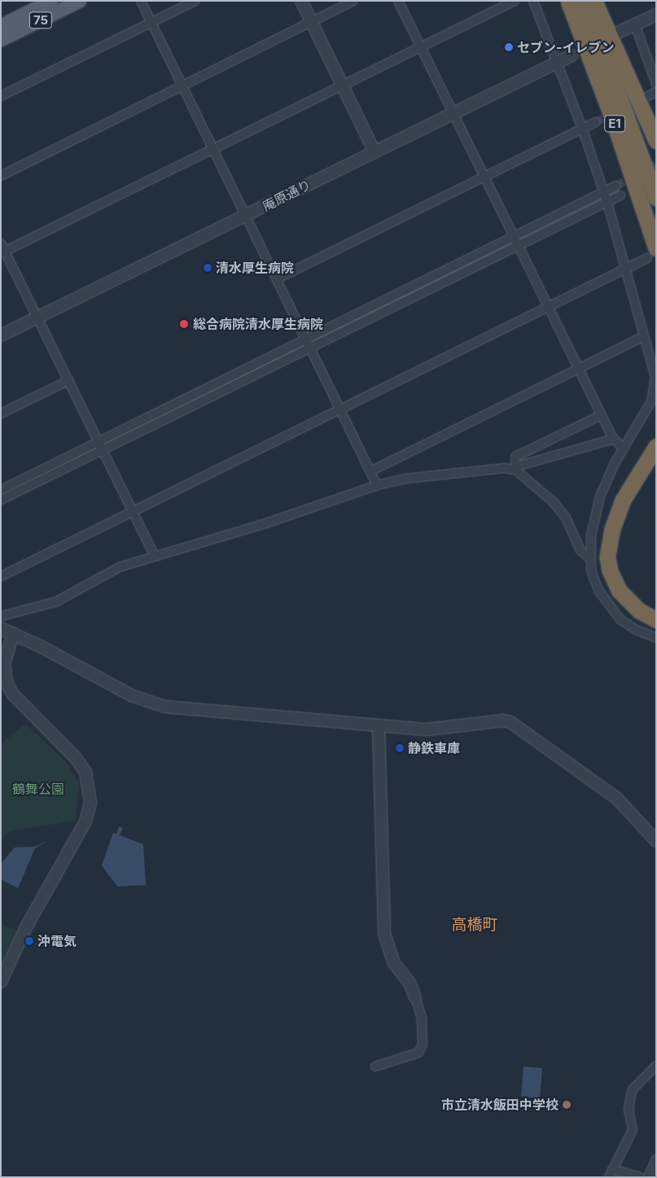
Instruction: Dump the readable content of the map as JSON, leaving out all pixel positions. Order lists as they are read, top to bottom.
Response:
{
  "streets": {
    "highway": ["E1"],
    "main road": ["75"],
    "street": ["庵原通り"]
  },
  "districts": ["高橋町"],
  "parks": ["鶴舞公園"],
  "places": [
    "セブン-イレブン",
    "清水厚生病院",
    "総合病院清水厚生病院",
    "静鉄車庫",
    "沖電気",
    "市立清水飯田中学校"
  ]
}
